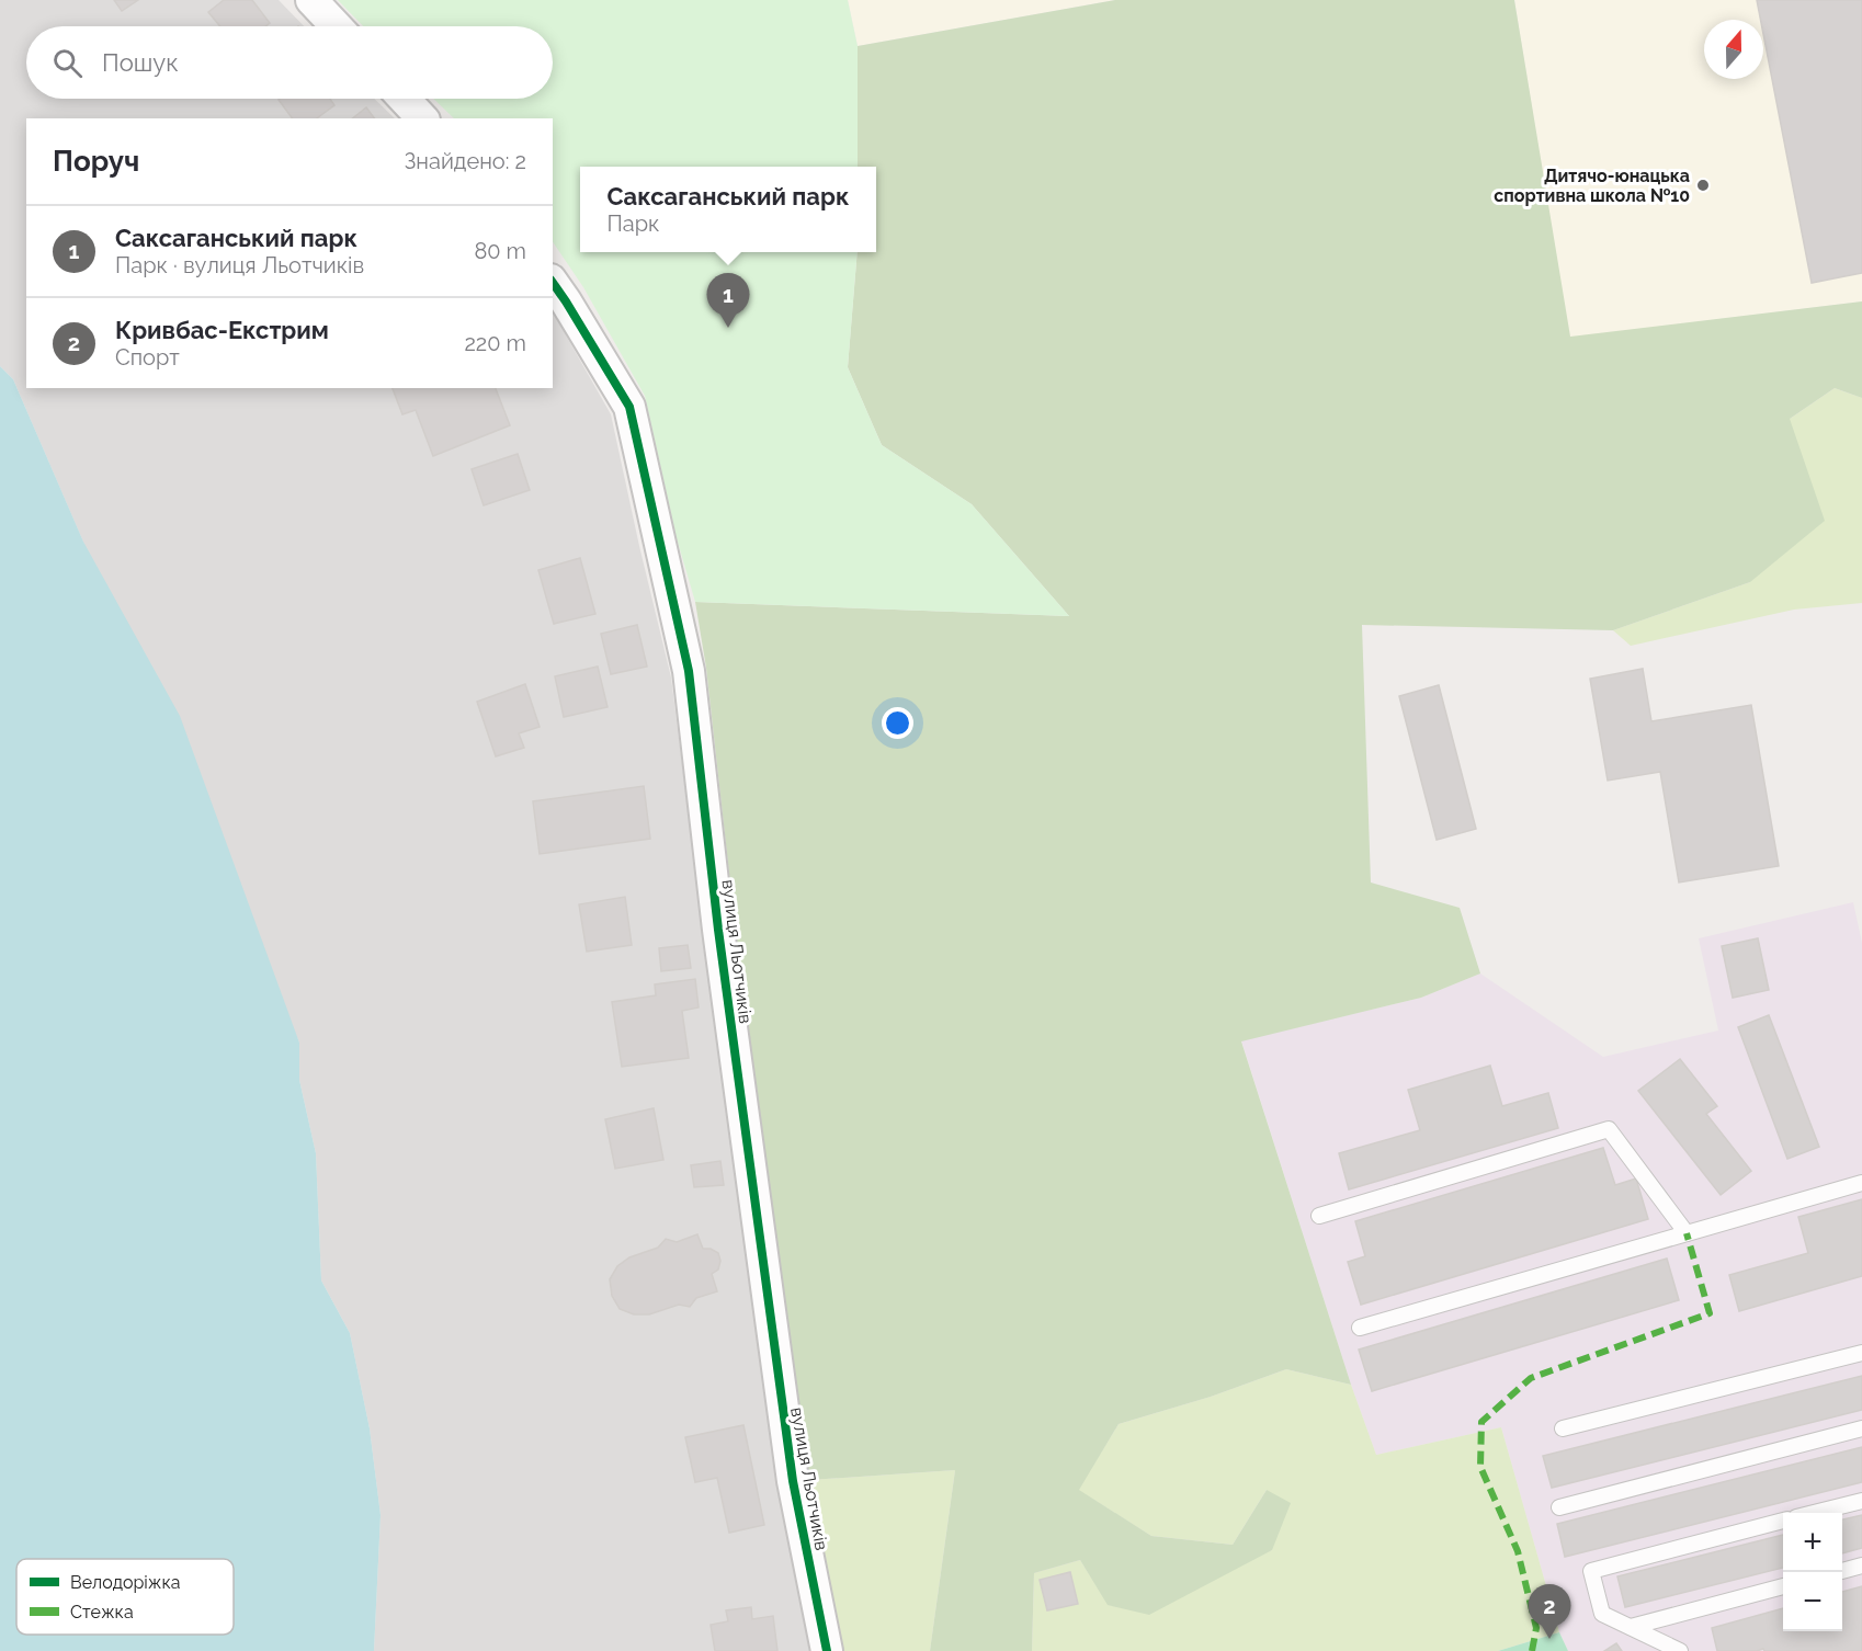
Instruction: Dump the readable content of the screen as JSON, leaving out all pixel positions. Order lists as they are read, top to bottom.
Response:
{
  "streets": {
    "street": ["вулиця Льотчиків"]
  },
  "places": ["Дитячо-юнацька спортивна школа №10"],
  "legend": ["Велодоріжка", "Стежка"],
  "north": "top",
  "page": {
    "search": "Пошук",
    "heading": ["Поруч", "Знайдено: 2"],
    "popup": ["Саксаганський парк", "Парк"],
    "list": [
      {
        "mark": "1",
        "name": "Саксаганський парк",
        "note": "Парк · вулиця Льотчиків",
        "value": "80 m"
      },
      {
        "mark": "2",
        "name": "Кривбас-Екстрим",
        "note": "Спорт",
        "value": "220 m"
      }
    ],
    "pins": ["1", "2"],
    "map_buttons": ["+", "−"]
  }
}
